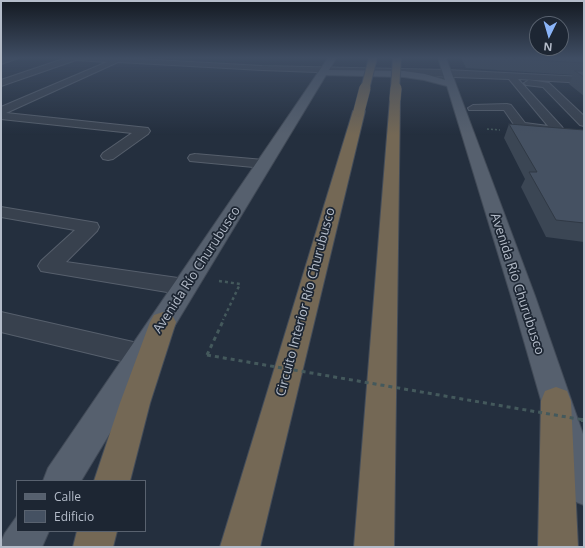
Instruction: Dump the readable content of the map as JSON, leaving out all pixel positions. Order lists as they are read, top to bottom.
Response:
{
  "streets": {
    "highway": ["Circuito Interior Río Churubusco"],
    "main road": ["Avenida Río Churubusco"]
  },
  "legend": ["Calle", "Edificio"],
  "north": "bottom"
}
